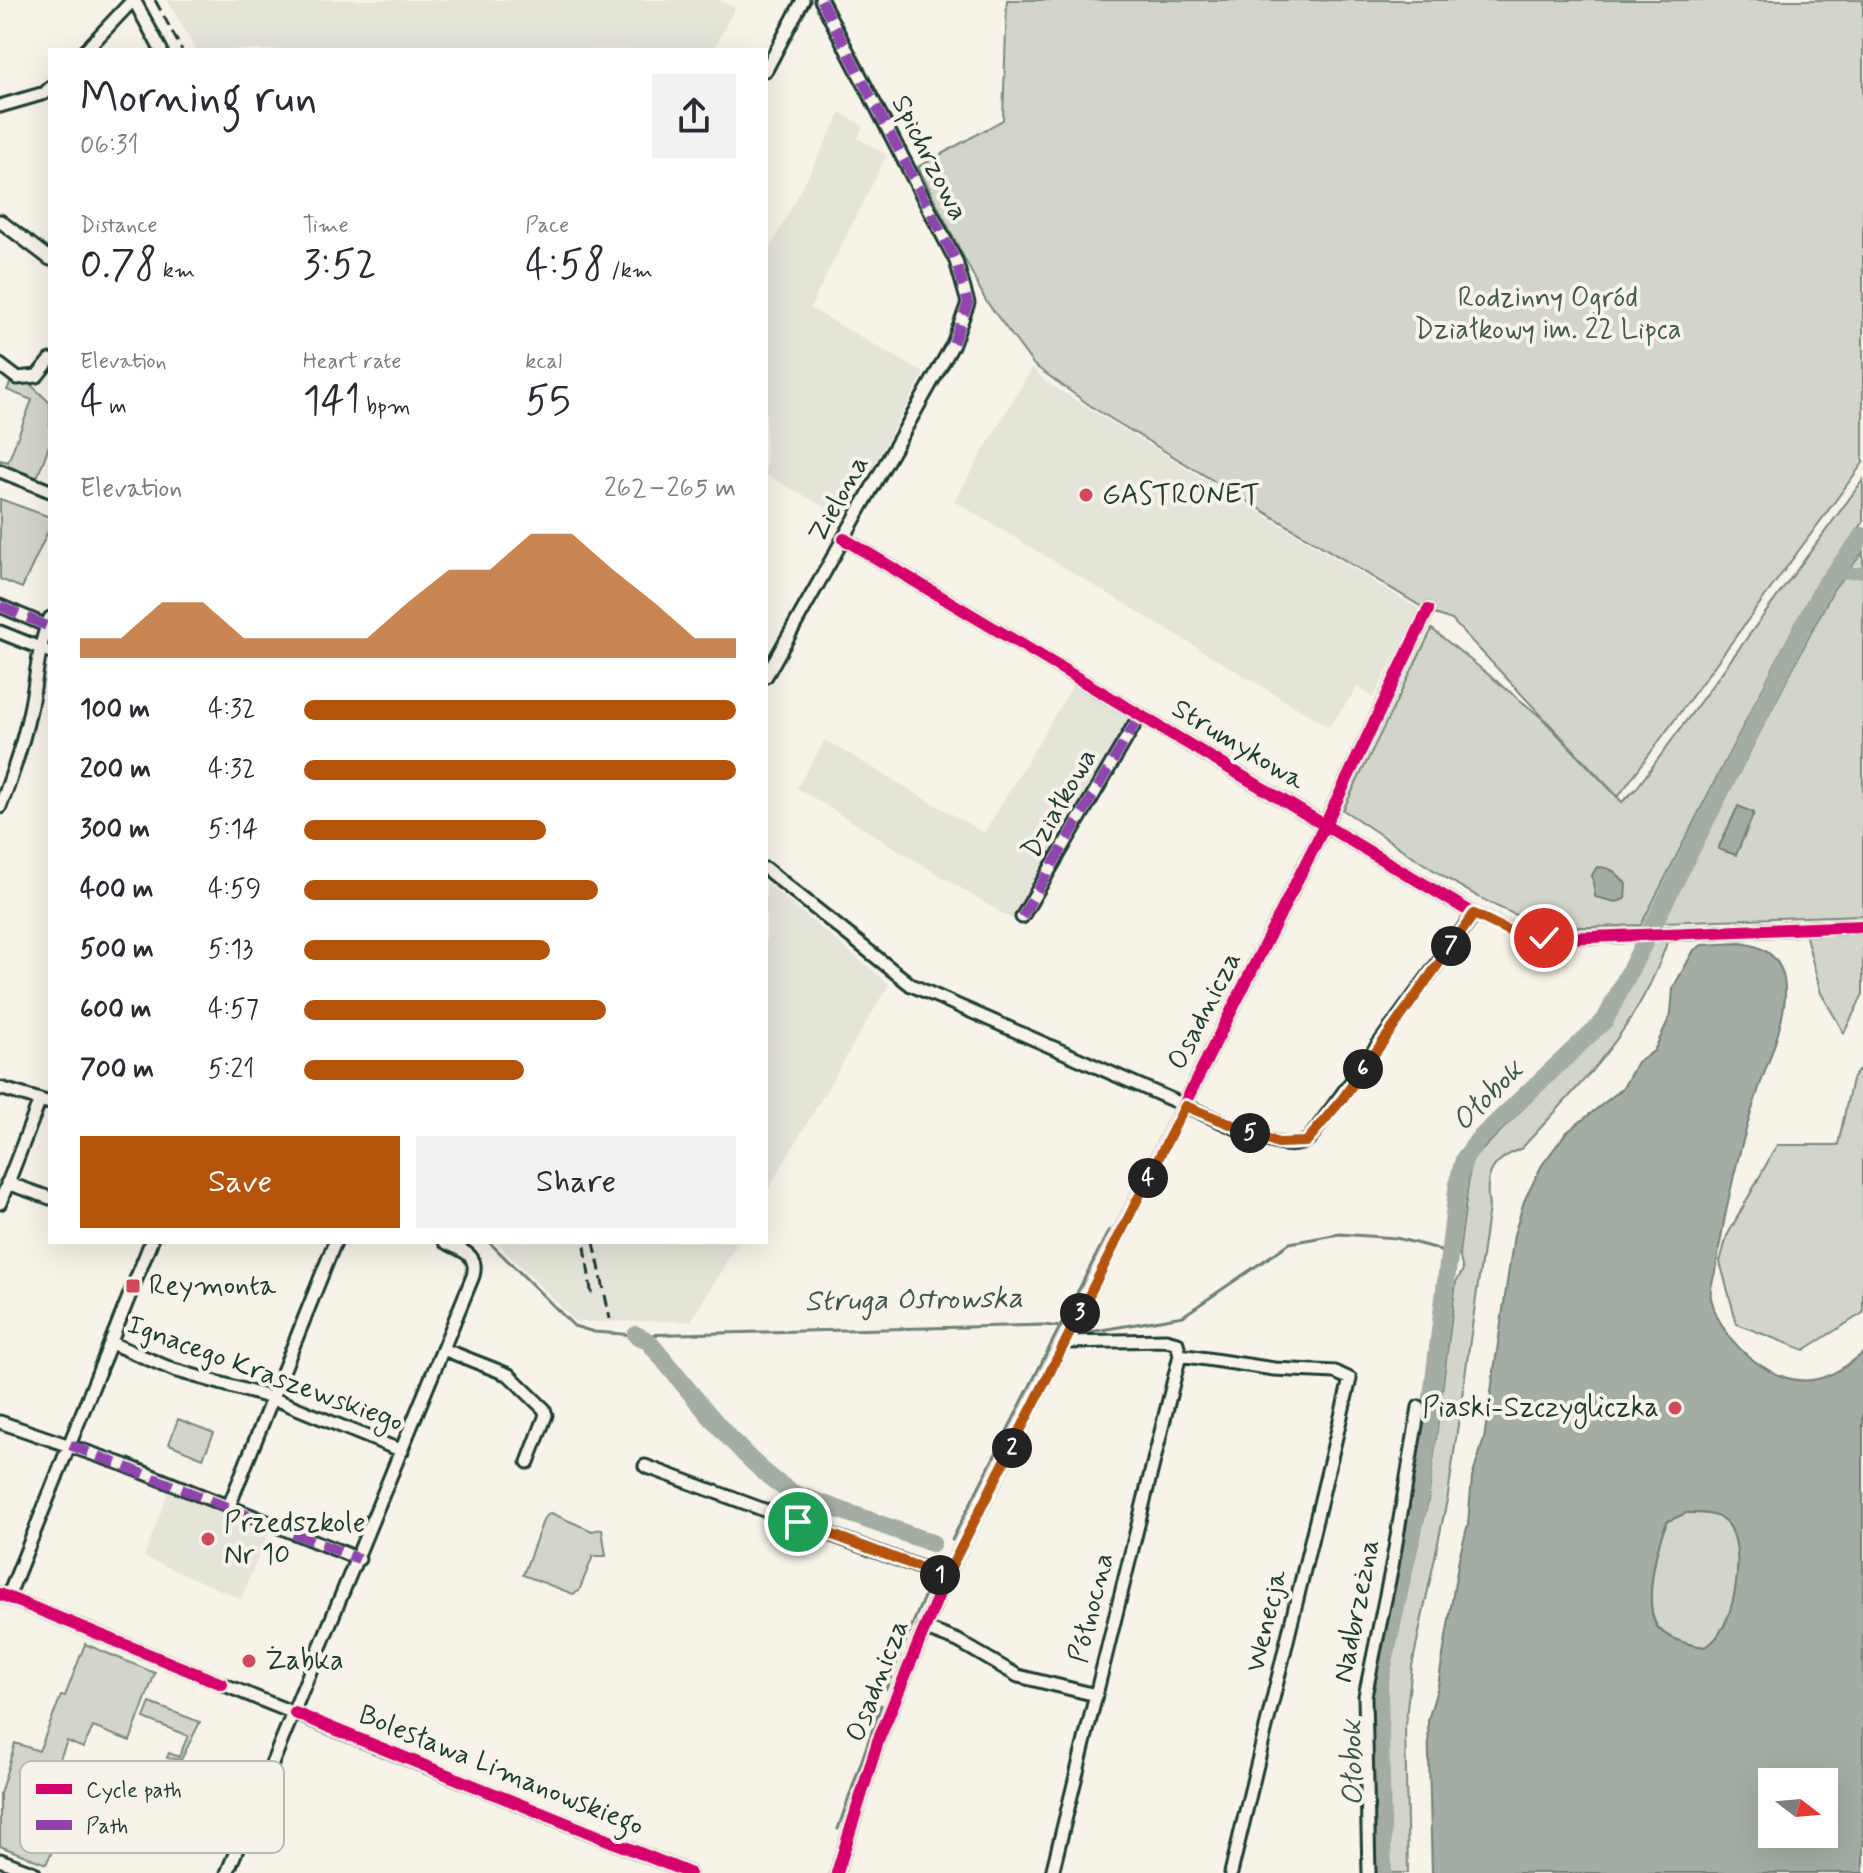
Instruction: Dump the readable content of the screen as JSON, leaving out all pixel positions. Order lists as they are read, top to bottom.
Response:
{
  "streets": {
    "street": [
      "Spichrzowa",
      "Zielona",
      "Strumykowa",
      "Działkowa",
      "Osadnicza",
      "Ignacego Kraszewskiego",
      "Północna",
      "Nadbrzeżna",
      "Wenecja",
      "Bolesława Limanowskiego"
    ]
  },
  "crossings": [
    ["Spichrzowa", "Zielona"],
    ["Zielona", "Strumykowa"],
    ["Strumykowa", "Działkowa"],
    ["Strumykowa", "Osadnicza"],
    ["Północna", "Wenecja"]
  ],
  "water": ["Ołobok", "Struga Ostrowska"],
  "parks": ["Rodzinny Ogród Działkowy im. 22 Lipca"],
  "places": {
    "other": [
      "GASTRONET",
      "Piaski-Szczygliczka",
      "Przedszkole Nr 10",
      "Żabka"
    ],
    "transit": ["Reymonta"]
  },
  "legend": ["Cycle path", "Path"],
  "north": "right",
  "page": {
    "heading": ["Morning run", "06:31"],
    "stats": [
      ["Distance", "0.78 km"],
      ["Time", "3:52"],
      ["Pace", "4:58 /km"],
      ["Elevation", "4 m"],
      ["Heart rate", "141 bpm"],
      ["kcal", "55"]
    ],
    "chart": ["Elevation", "262–265 m"],
    "list": [
      {
        "name": "100 m",
        "note": "4:32"
      },
      {
        "name": "200 m",
        "note": "4:32"
      },
      {
        "name": "300 m",
        "note": "5:14"
      },
      {
        "name": "400 m",
        "note": "4:59"
      },
      {
        "name": "500 m",
        "note": "5:13"
      },
      {
        "name": "600 m",
        "note": "4:57"
      },
      {
        "name": "700 m",
        "note": "5:21"
      }
    ],
    "pins": [
      "7",
      "6",
      "5",
      "4",
      "3",
      "2",
      "1"
    ],
    "buttons": ["Save", "Share"]
  }
}
